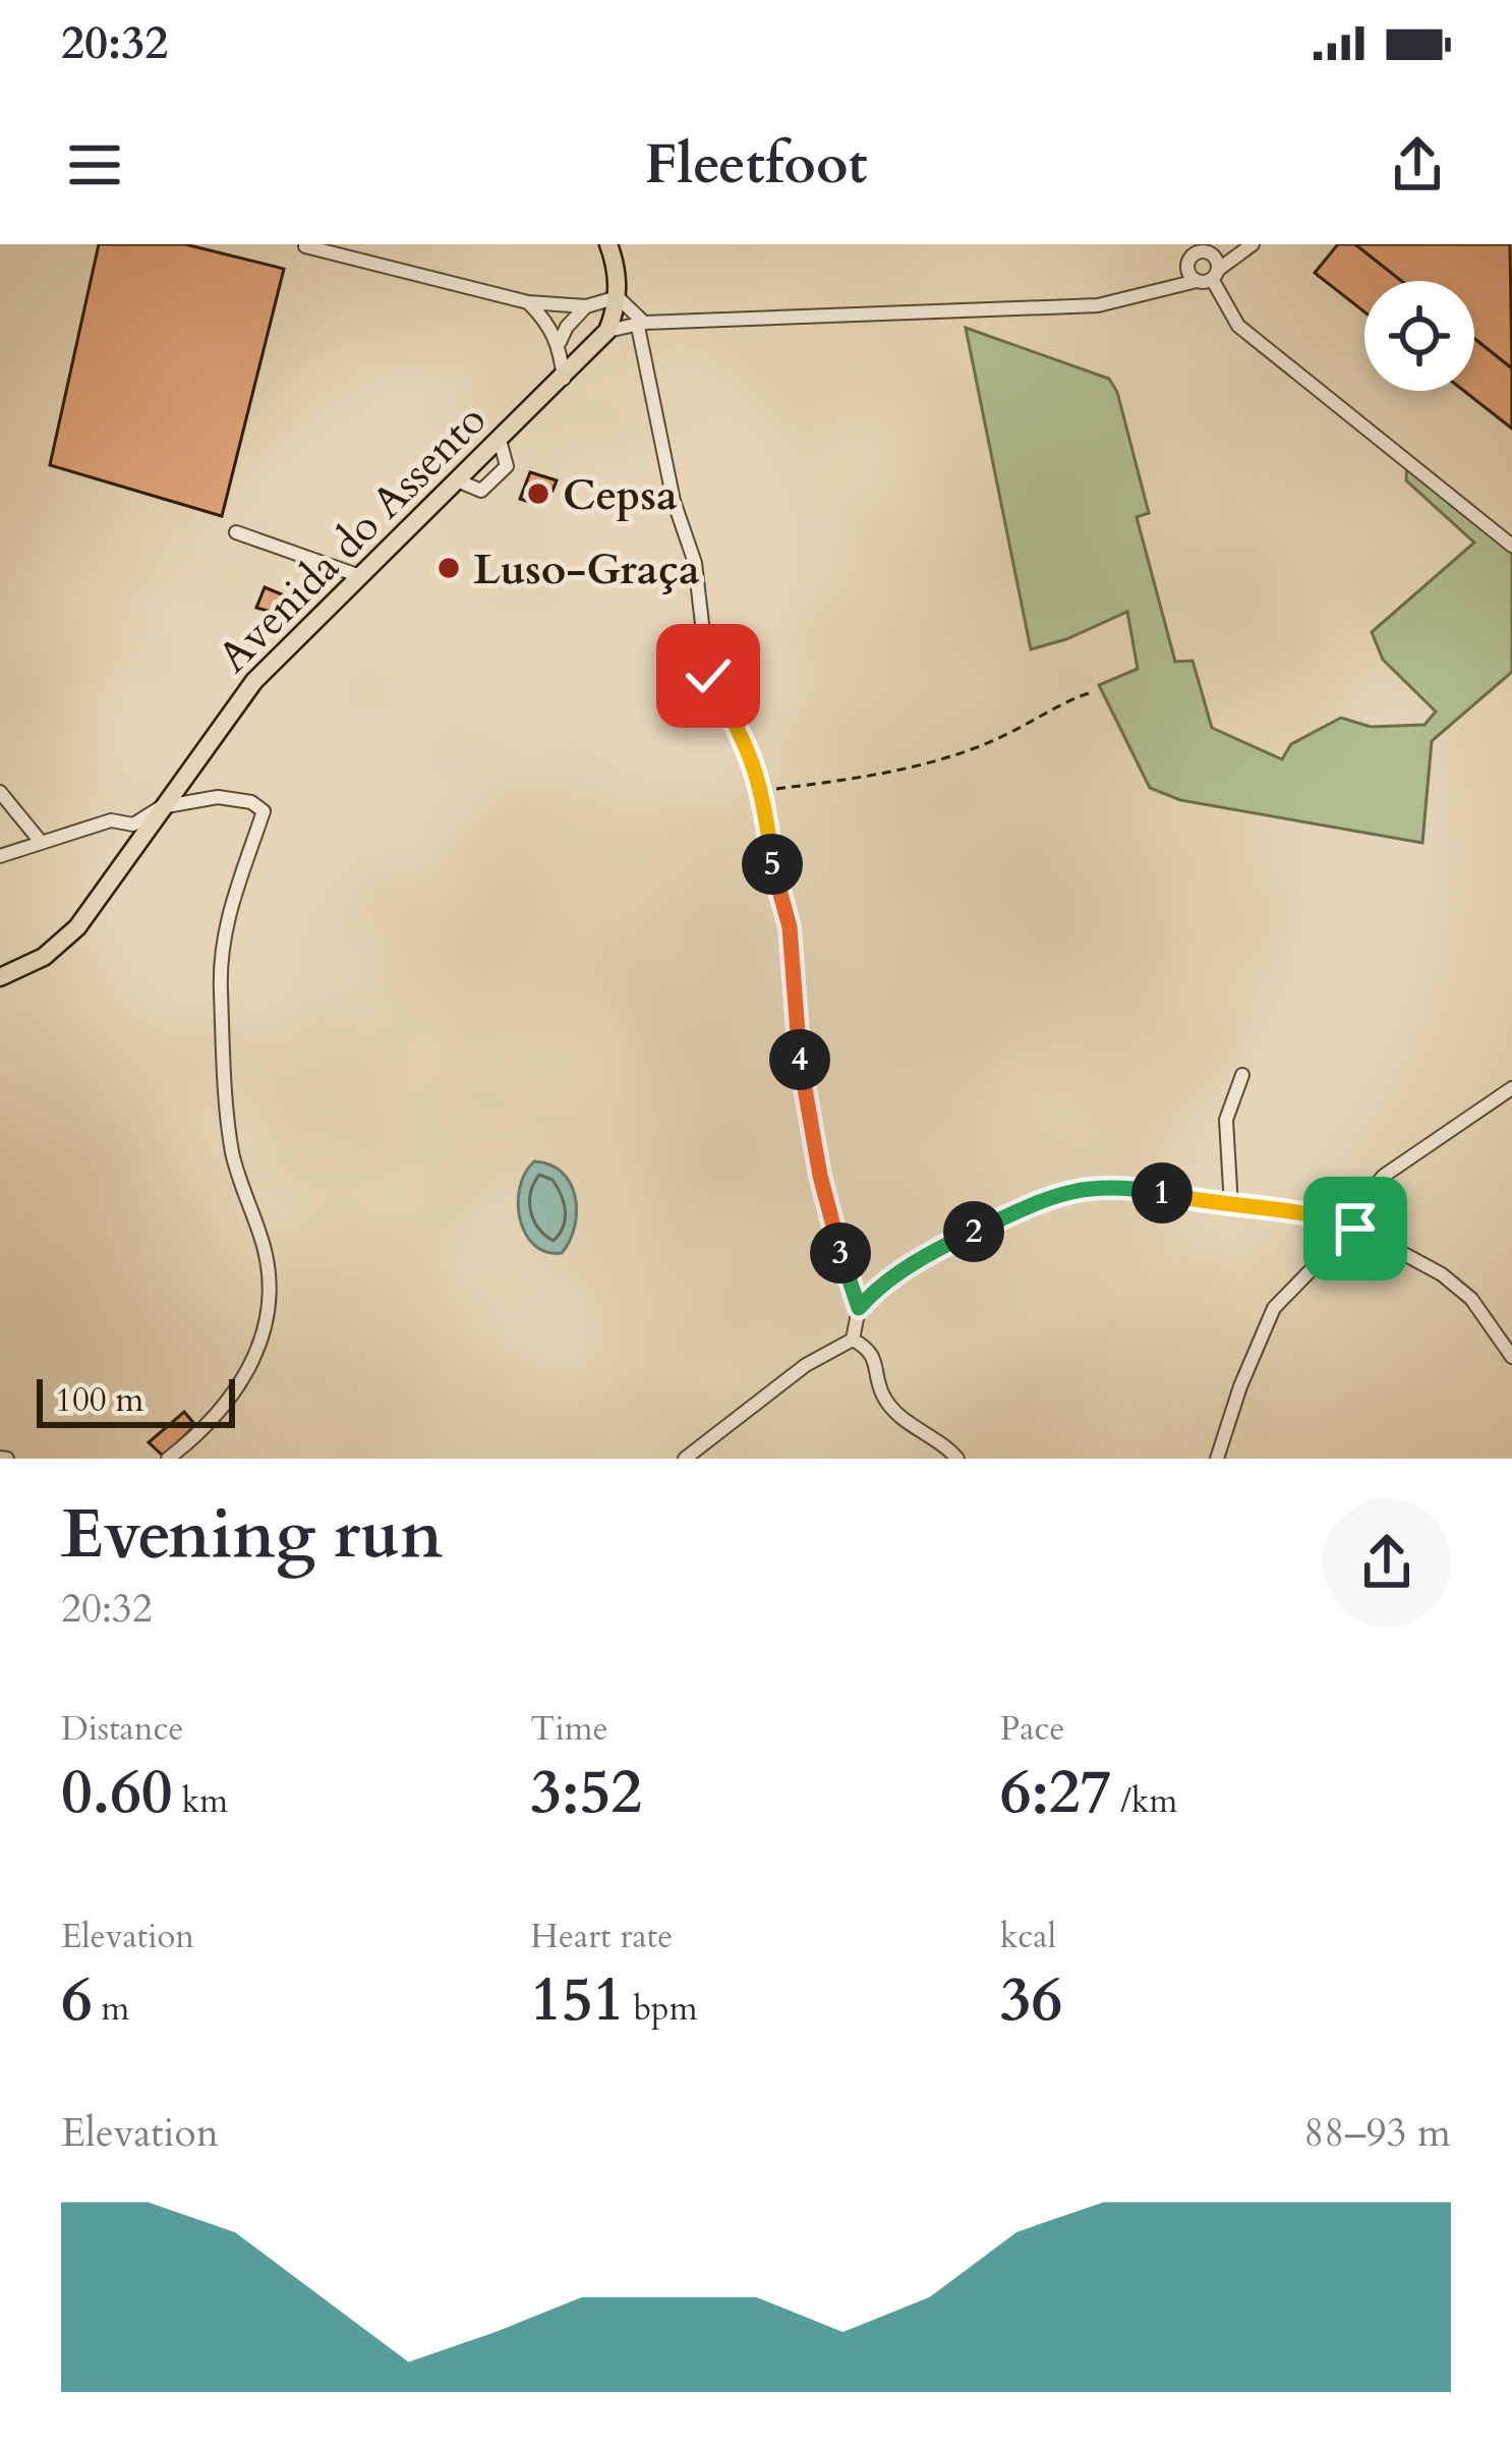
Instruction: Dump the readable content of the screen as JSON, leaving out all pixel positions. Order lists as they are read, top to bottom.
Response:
{
  "streets": {
    "main road": ["Avenida do Assento"]
  },
  "places": ["Cepsa", "Luso-Graça"],
  "scale_bar": "100 m",
  "page": {
    "status": "20:32",
    "header": "Fleetfoot",
    "pins": [
      "5",
      "4",
      "1",
      "2",
      "3"
    ],
    "scale": "100 m",
    "heading": ["Evening run", "20:32"],
    "stats": [
      ["Distance", "0.60 km"],
      ["Time", "3:52"],
      ["Pace", "6:27 /km"],
      ["Elevation", "6 m"],
      ["Heart rate", "151 bpm"],
      ["kcal", "36"]
    ],
    "chart": ["Elevation", "88–93 m"]
  }
}
